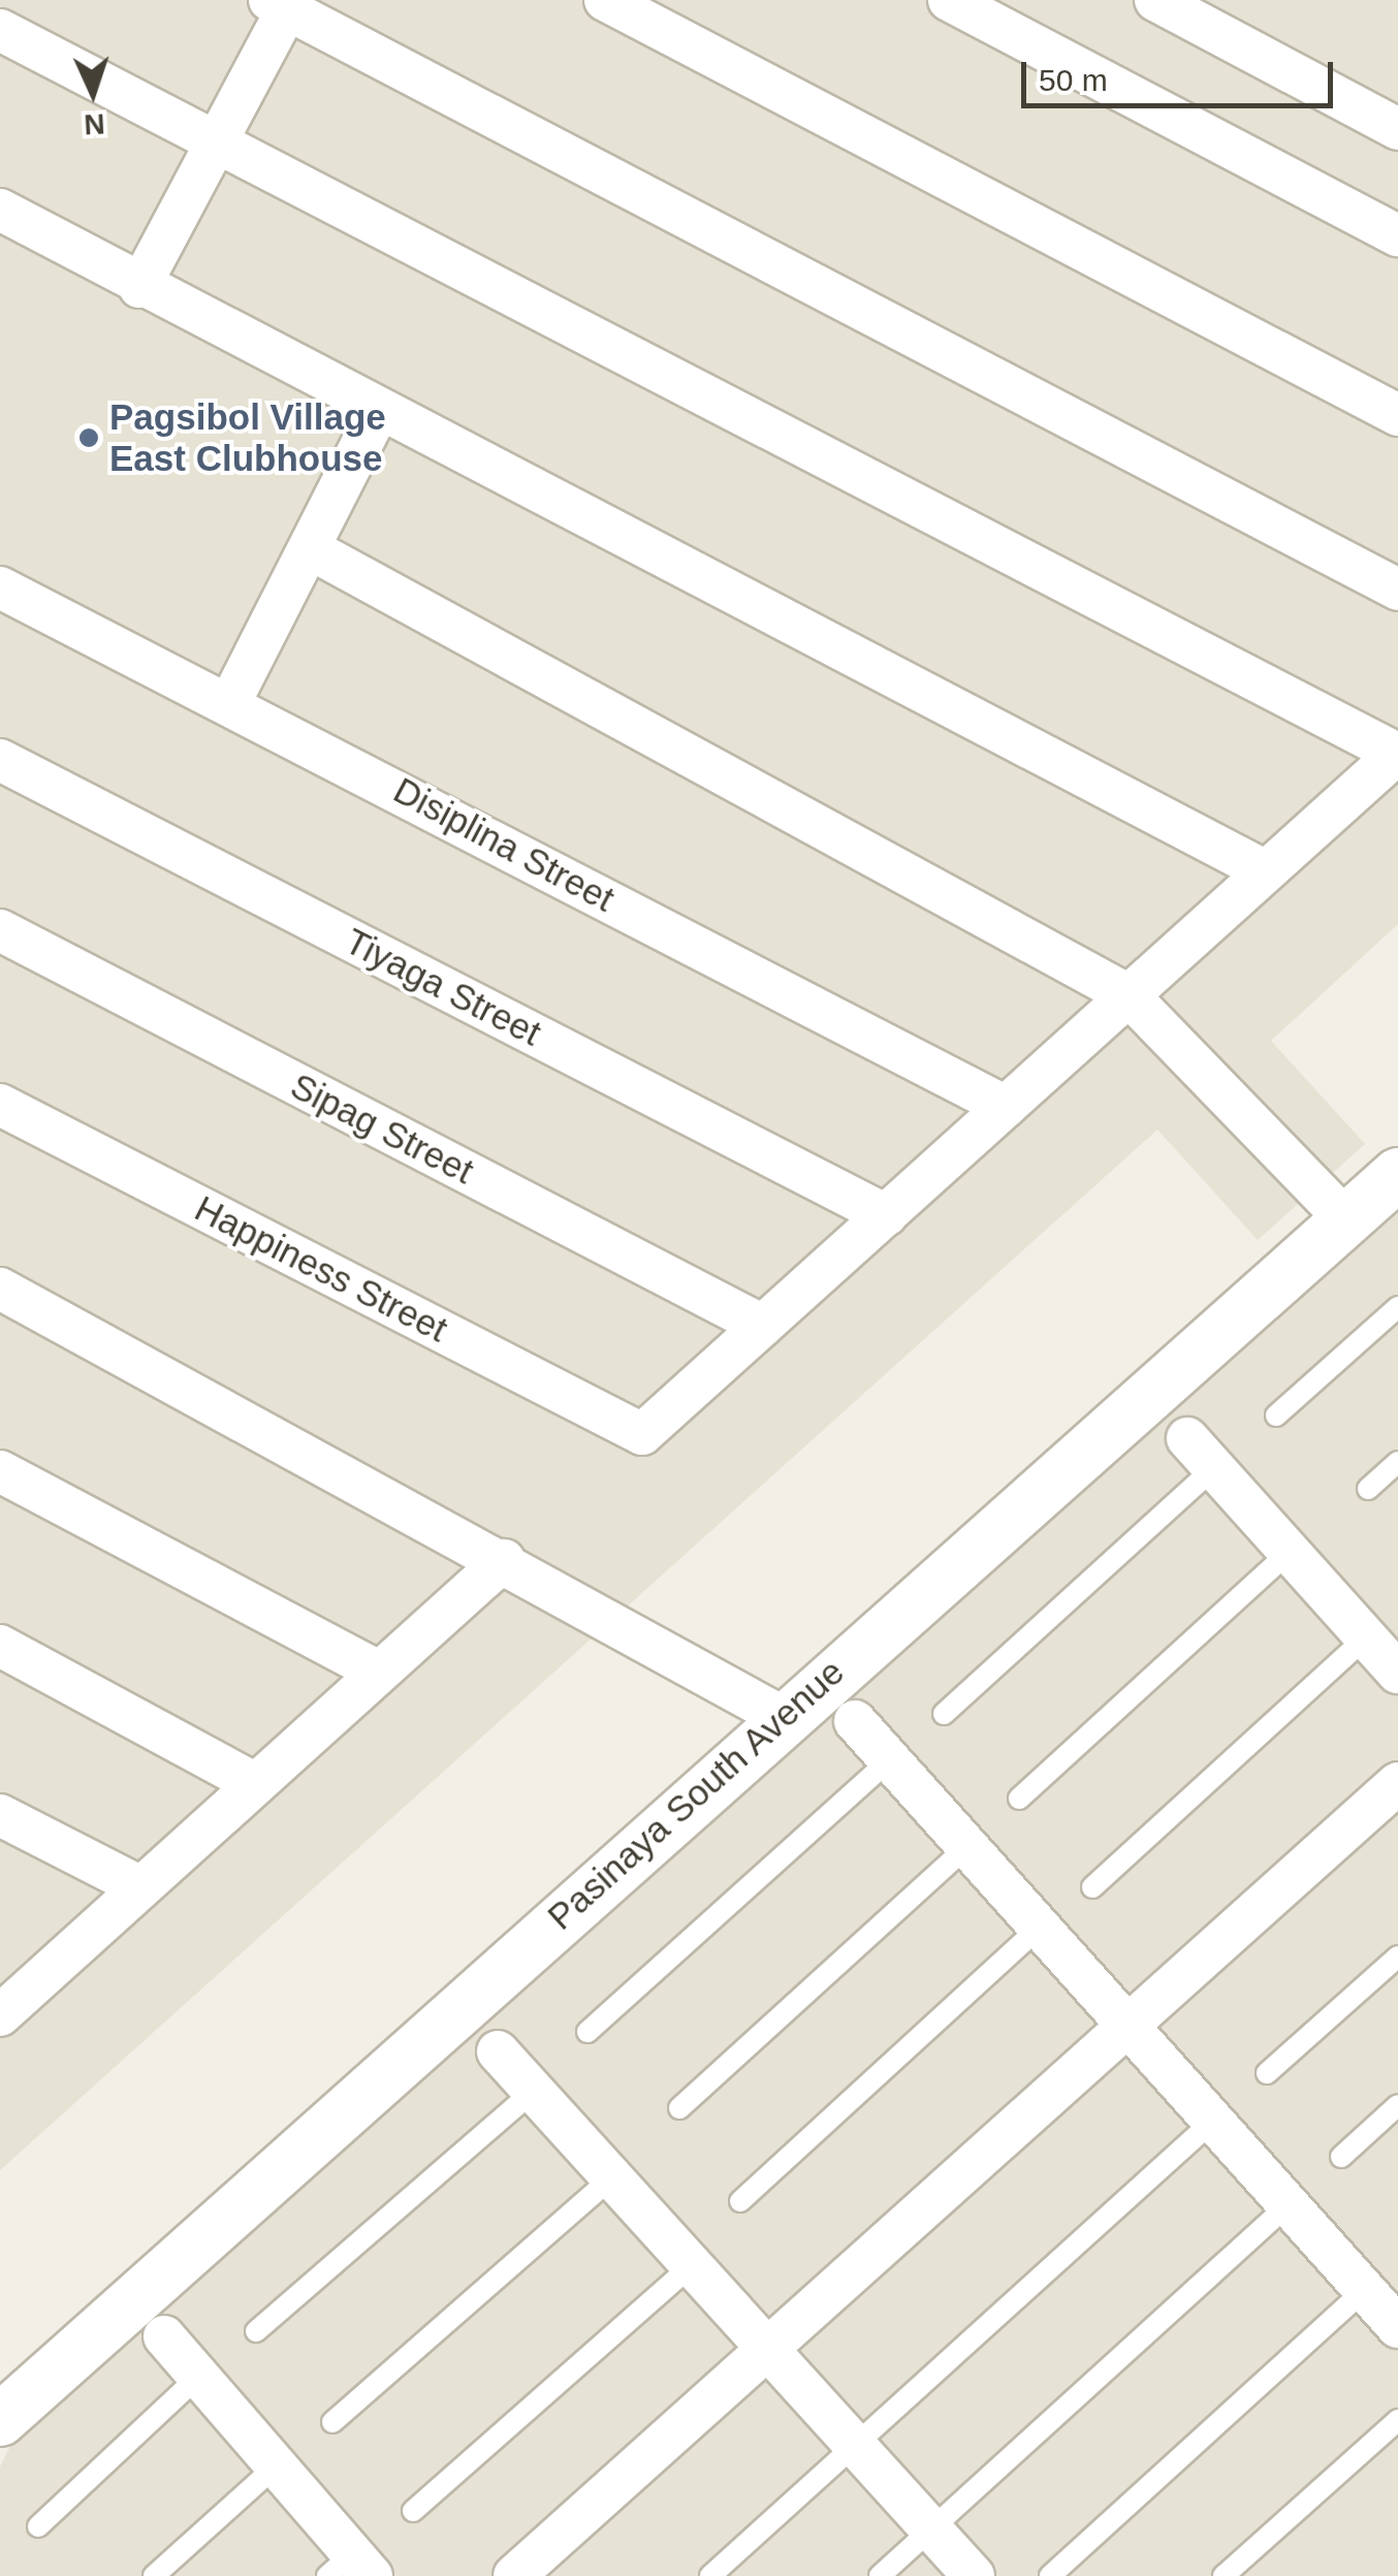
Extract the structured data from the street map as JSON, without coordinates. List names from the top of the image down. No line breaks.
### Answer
{"streets":{"street":["Disiplina Street","Tiyaga Street","Sipag Street","Happiness Street","Pasinaya South Avenue"]},"crossings":[["Sipag Street","Happiness Street"]],"places":["Pagsibol Village East Clubhouse"],"scale_bar":"50 m","north":"bottom"}
